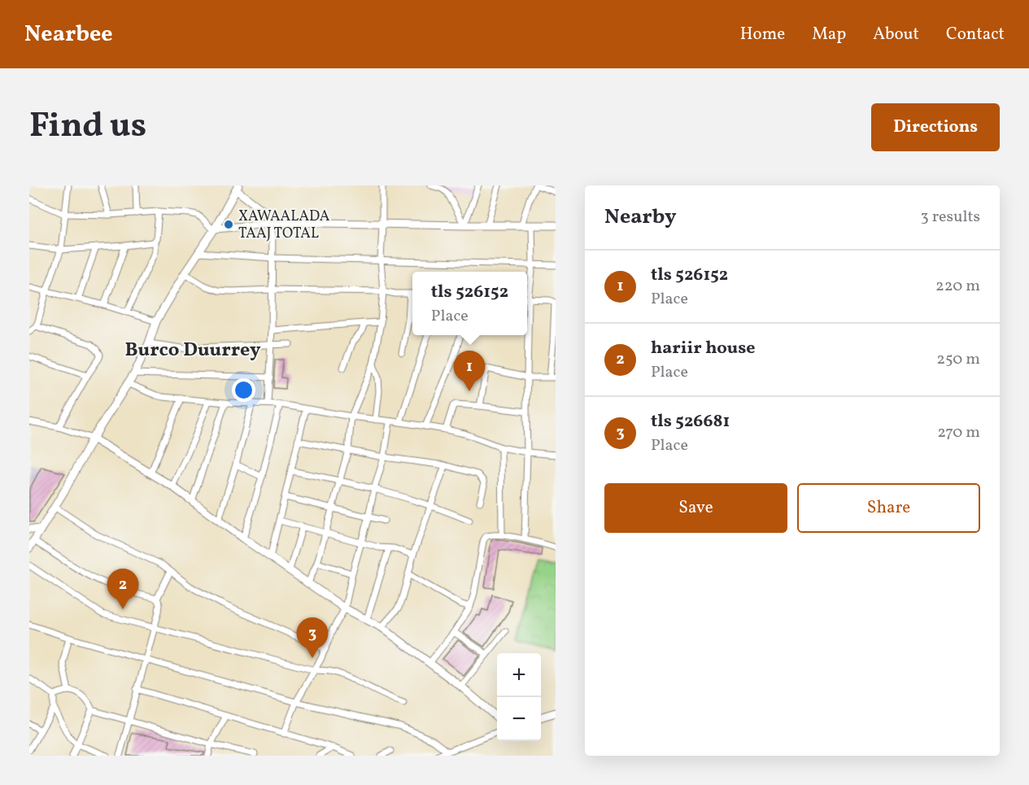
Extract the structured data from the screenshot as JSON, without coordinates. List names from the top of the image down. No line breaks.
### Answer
{"districts":["Burco Duurrey"],"places":["XAWAALADA TAAJ TOTAL"],"page":{"header":"Nearbee","nav":["Home","Map","About","Contact"],"title":"Find us","buttons":["Directions",["Save","Share"]],"heading":["Nearby","3 results"],"list":[{"mark":"1","name":"tls 526152","note":"Place","value":"220 m"},{"mark":"2","name":"hariir house","note":"Place","value":"250 m"},{"mark":"3","name":"tls 526681","note":"Place","value":"270 m"}],"popup":["tls 526152","Place"],"pins":["1","2","3"],"map_buttons":["+","−"]}}
